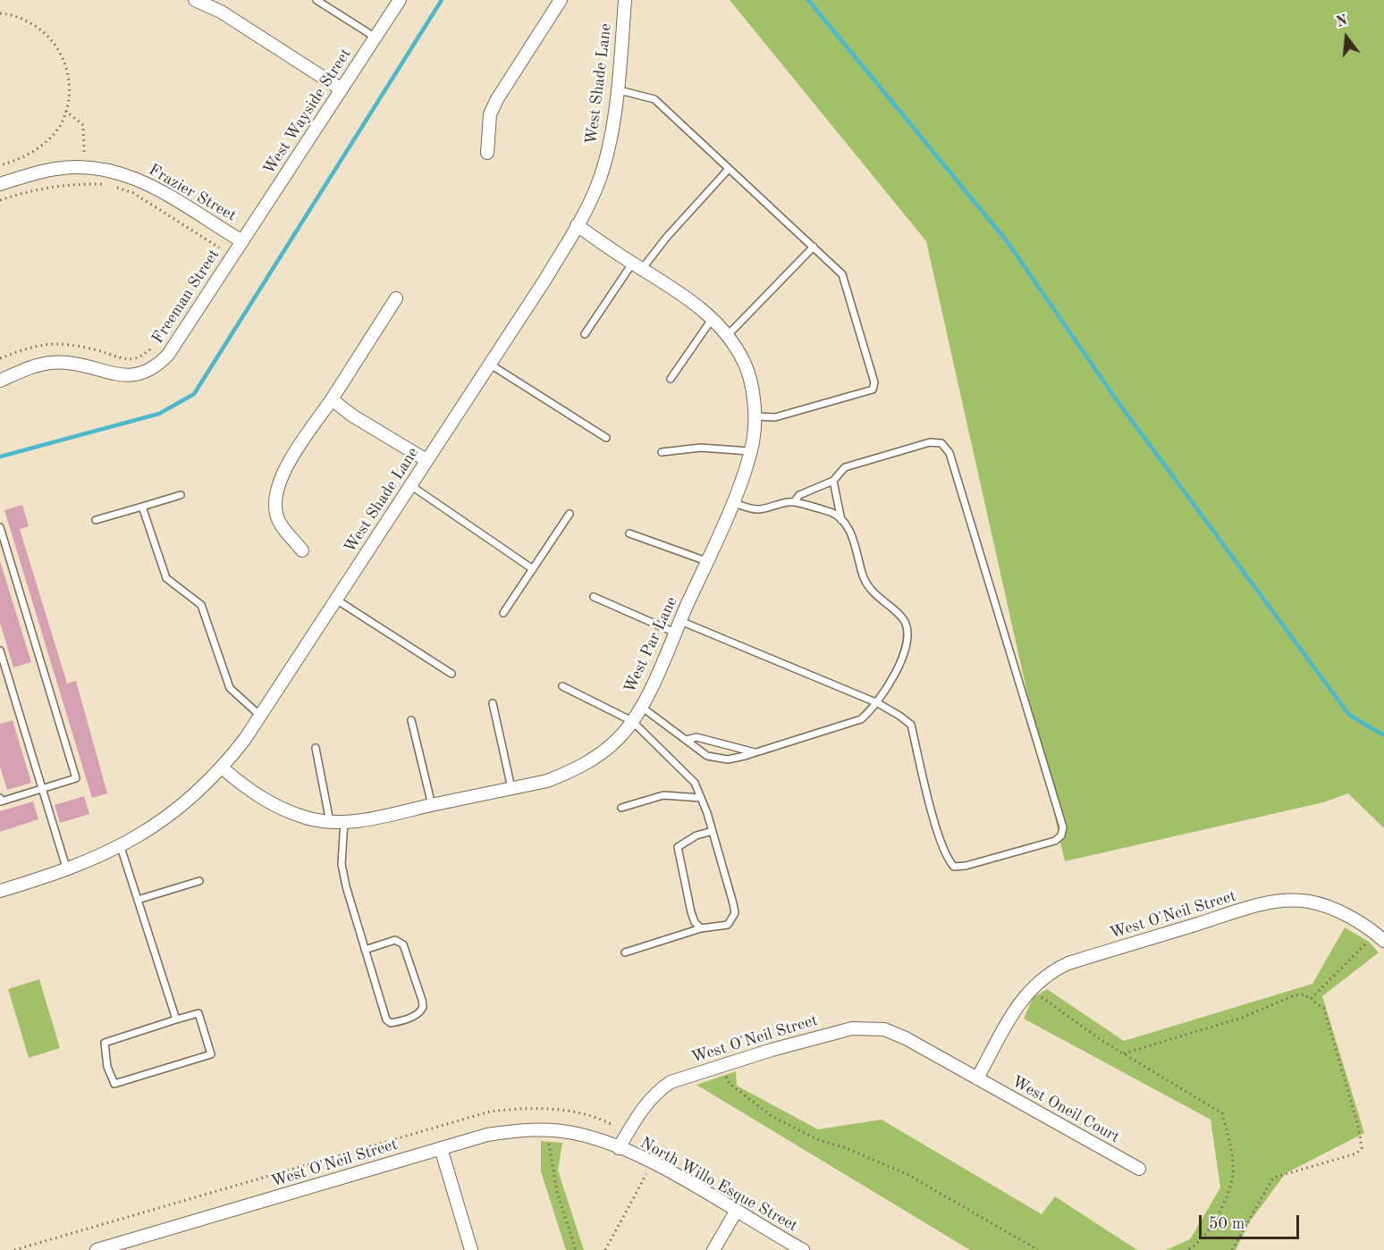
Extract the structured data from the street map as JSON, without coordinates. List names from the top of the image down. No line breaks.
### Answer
{"streets":{"street":["West Shade Lane","West Wayside Street","Frazier Street","Freeman Street","West Par Lane","West O'Neil Street","West Oneil Court","North Willo Esque Street"]},"crossings":[["West Shade Lane","West Par Lane"],["West Wayside Street","Frazier Street"],["West Wayside Street","Freeman Street"],["Frazier Street","Freeman Street"],["West O'Neil Street","West Oneil Court"],["West O'Neil Street","North Willo Esque Street"]],"scale_bar":"50 m","north":"top"}
